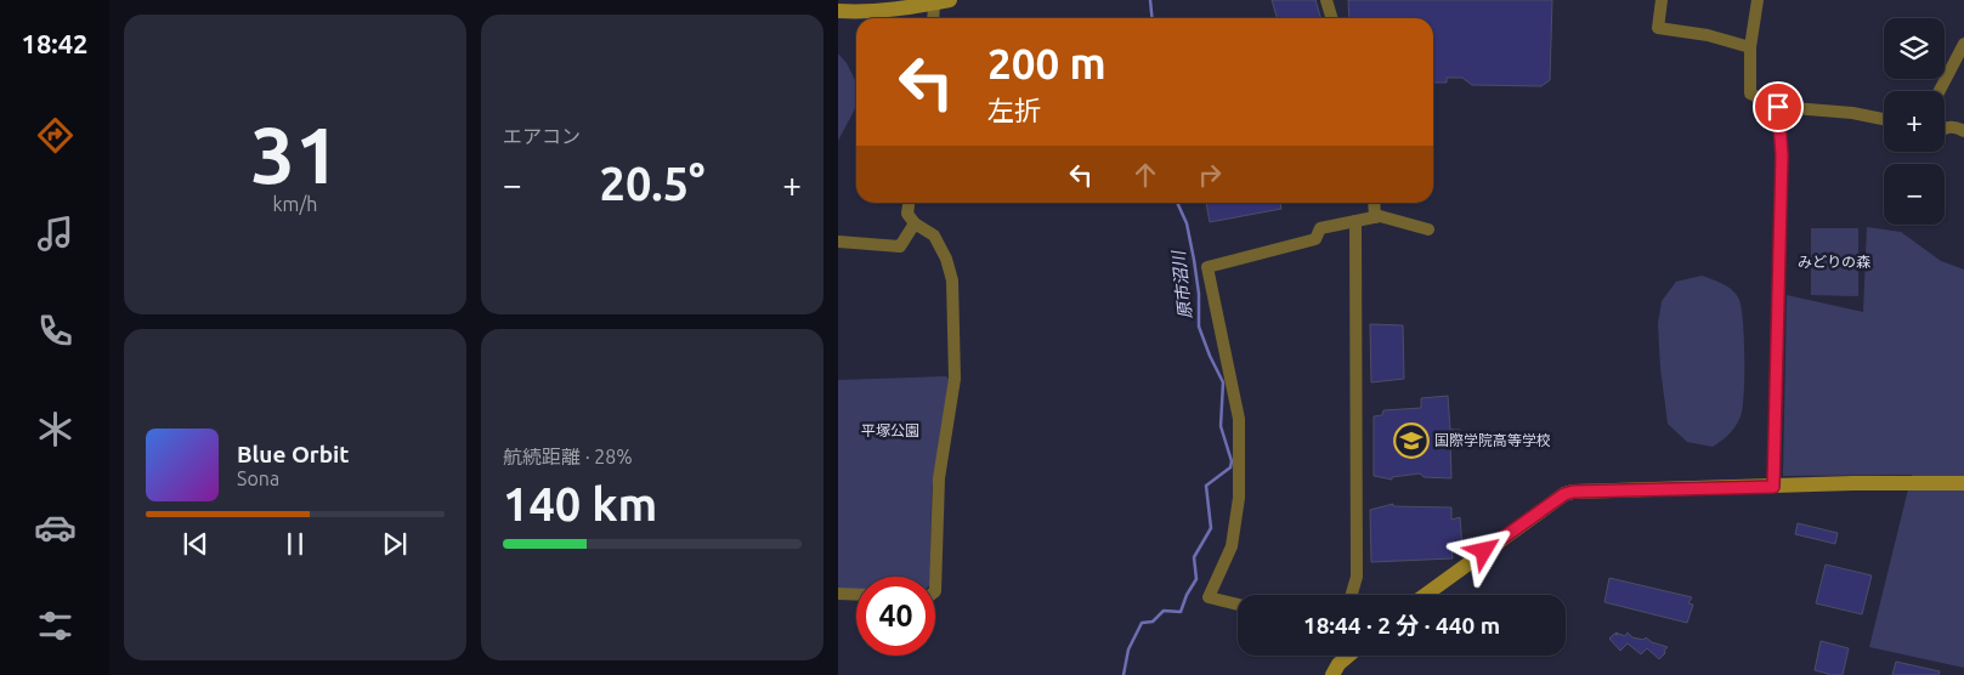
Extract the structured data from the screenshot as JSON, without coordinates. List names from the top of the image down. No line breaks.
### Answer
{"water":["原市沼川"],"parks":["みどりの森","平塚公園"],"places":{"school or university":["国際学院高等学校"]},"page":{"tabs":"18:42","tile":[["31","km/h"],"エアコン",["航続距離 · 28%","140 km"]],"map_buttons":["+","−"],"turn":["200 m","左折"],"heat":["−","20.5°","+"],"song":["Blue Orbit","Sona"],"limit":"40","trip":"18:44 · 2 分 · 440 m"}}
